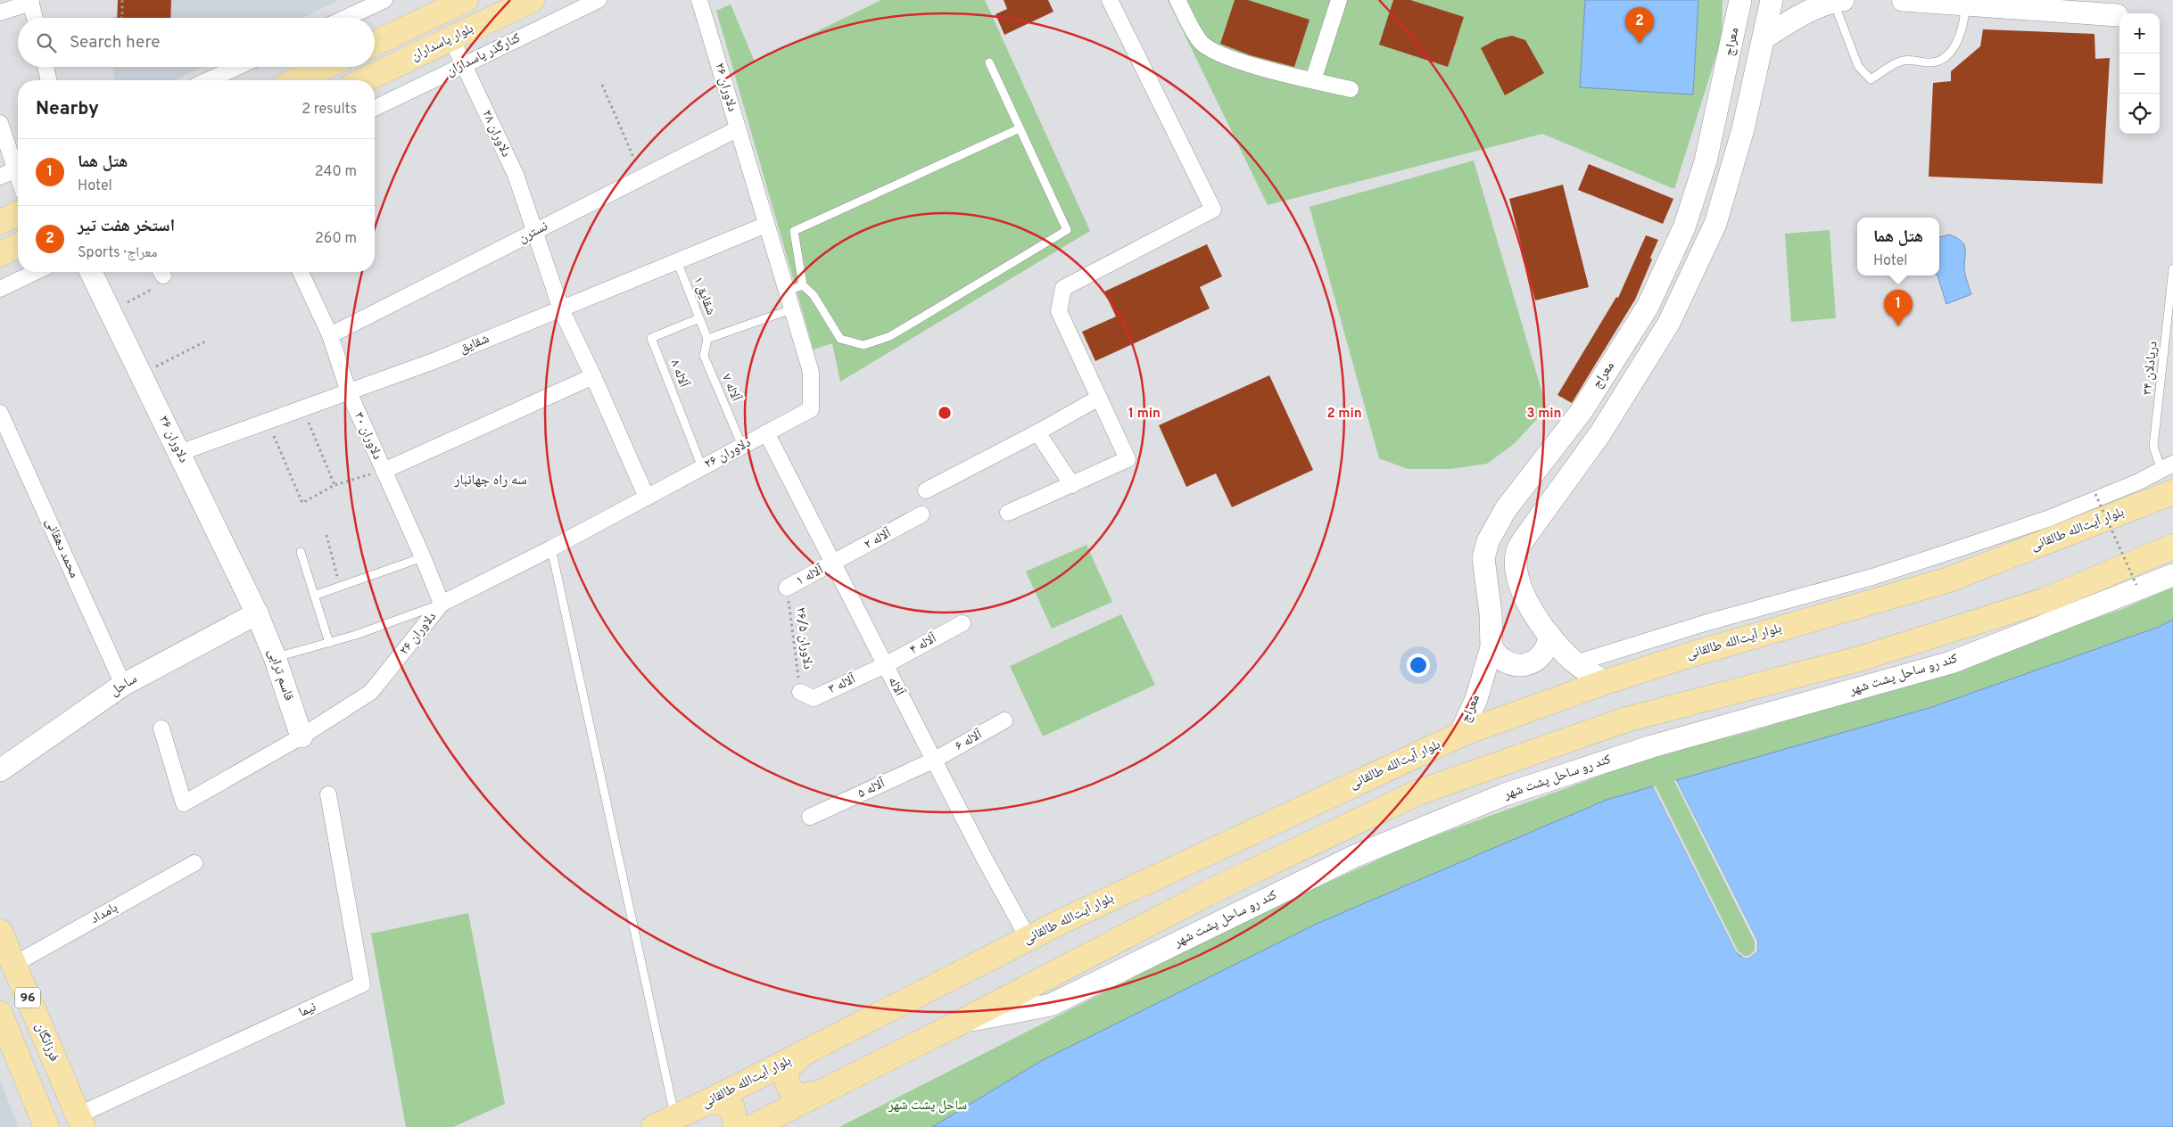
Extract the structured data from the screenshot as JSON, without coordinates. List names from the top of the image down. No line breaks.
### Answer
{"streets":{"main road":["بلوار پاسداران","بلوار آیت‌الله طالقانی","96","فرزانگان"],"street":["معراج","کنارگذر پاسداران","دلاوران ۲۶","دلاوران ۲۸","نسترن","شقایق","دلاوران ۳۰","دلاوران ۳۶","آلاله ۲","محمد دهقانی","آلاله ۱","آلاله ۴","قاسم ترابی","کند رو ساحل پشت شهر","آلاله ۳","ساحل","آلاله","آلاله ۶","آلاله ۵","بامداد","نیما"],"lane":["شقایق ۱","دریادلان ۳۴","آلاله ۸","آلاله ۷"],"path":["دلاوران ۲۶/۵"]},"crossings":[["معراج","بلوار آیت‌الله طالقانی"],["بلوار پاسداران","دلاوران ۲۸"],["کنارگذر پاسداران","دلاوران ۲۸"],["دلاوران ۲۶","دلاوران ۲۸"],["دلاوران ۲۶","نسترن"],["دلاوران ۲۶","شقایق"],["دلاوران ۲۶","آلاله ۸"],["دلاوران ۲۶","آلاله ۷"],["دلاوران ۲۶","دلاوران ۳۰"],["دلاوران ۲۶","قاسم ترابی"],["دلاوران ۲۶","آلاله"],["دلاوران ۲۸","نسترن"],["دلاوران ۲۸","شقایق"],["نسترن","دلاوران ۳۰"],["شقایق ۱","شقایق"],["شقایق ۱","آلاله ۸"],["شقایق ۱","آلاله ۷"],["شقایق","دلاوران ۳۰"],["شقایق","دلاوران ۳۶"],["دلاوران ۳۶","قاسم ترابی"],["دلاوران ۳۶","ساحل"],["بلوار آیت‌الله طالقانی","آلاله"],["آلاله ۲","آلاله ۱"],["آلاله ۲","آلاله"],["محمد دهقانی","ساحل"],["آلاله ۱","دلاوران ۲۶/۵"],["آلاله ۱","آلاله"],["دلاوران ۲۶/۵","آلاله ۳"],["آلاله ۴","آلاله ۳"],["آلاله ۴","آلاله"],["قاسم ترابی","ساحل"],["آلاله ۳","آلاله"],["آلاله","آلاله ۶"],["آلاله","آلاله ۵"],["آلاله ۶","آلاله ۵"],["بامداد","فرزانگان"],["نیما","فرزانگان"]],"districts":["سه راه جهانبار"],"parks":["ساحل پشت شهر"],"page":{"pins":["2","1"],"map_buttons":["+","−"],"search":"Search here","heading":["Nearby","2 results"],"list":[{"mark":"1","name":"هتل هما","note":"Hotel","value":"240 m"},{"mark":"2","name":"استخر هفت تیر","note":"Sports · معراج","value":"260 m"}],"popup":["هتل هما","Hotel"]},"rings":["1 min","2 min","3 min"]}
